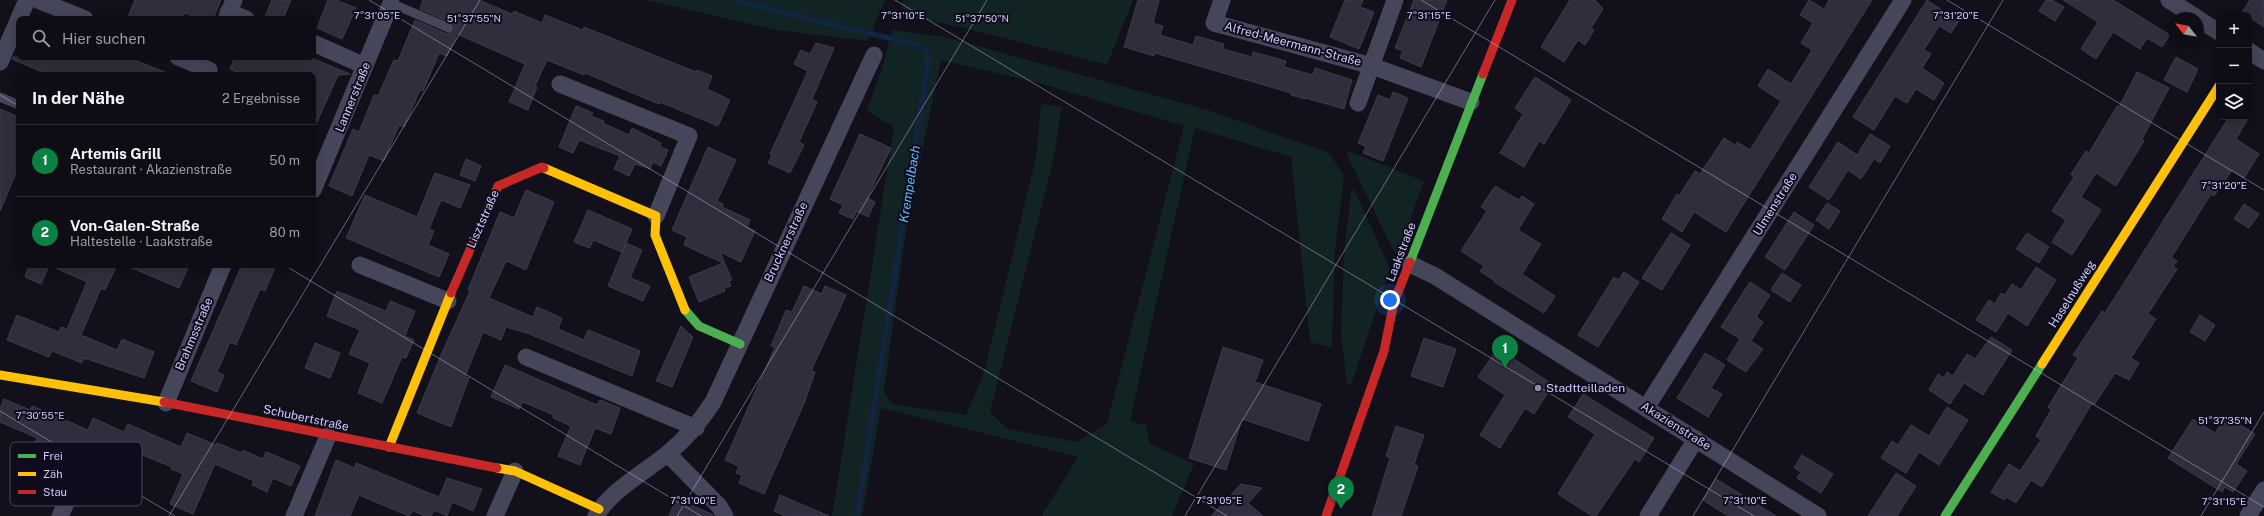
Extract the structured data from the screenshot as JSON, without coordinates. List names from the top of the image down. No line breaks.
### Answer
{"streets":{"street":["Alfred-Meermann-Straße","Lannerstraße","Ulmenstraße","Lisztstraße","Brucknerstraße","Laakstraße","Haselnußweg","Brahmsstraße","Schubertstraße","Akazienstraße"]},"crossings":[["Alfred-Meermann-Straße","Laakstraße"],["Ulmenstraße","Akazienstraße"],["Lisztstraße","Schubertstraße"],["Brucknerstraße","Schubertstraße"],["Laakstraße","Akazienstraße"],["Brahmsstraße","Schubertstraße"]],"water":["Krempelbach"],"places":["Stadtteilladen"],"legend":["Frei","Zäh","Stau"],"north":"top left","page":{"map_buttons":["+","−"],"search":"Hier suchen","heading":["In der Nähe","2 Ergebnisse"],"list":[{"mark":"1","name":"Artemis Grill","note":"Restaurant · Akazienstraße","value":"50 m"},{"mark":"2","name":"Von-Galen-Straße","note":"Haltestelle · Laakstraße","value":"80 m"}],"pins":["1","2"]},"coordinates":["7°31'05\"E","7°31'10\"E","7°31'15\"E","7°31'20\"E","51°37'55\"N","51°37'50\"N","7°30'55\"E","51°37'35\"N","7°31'00\"E"]}
